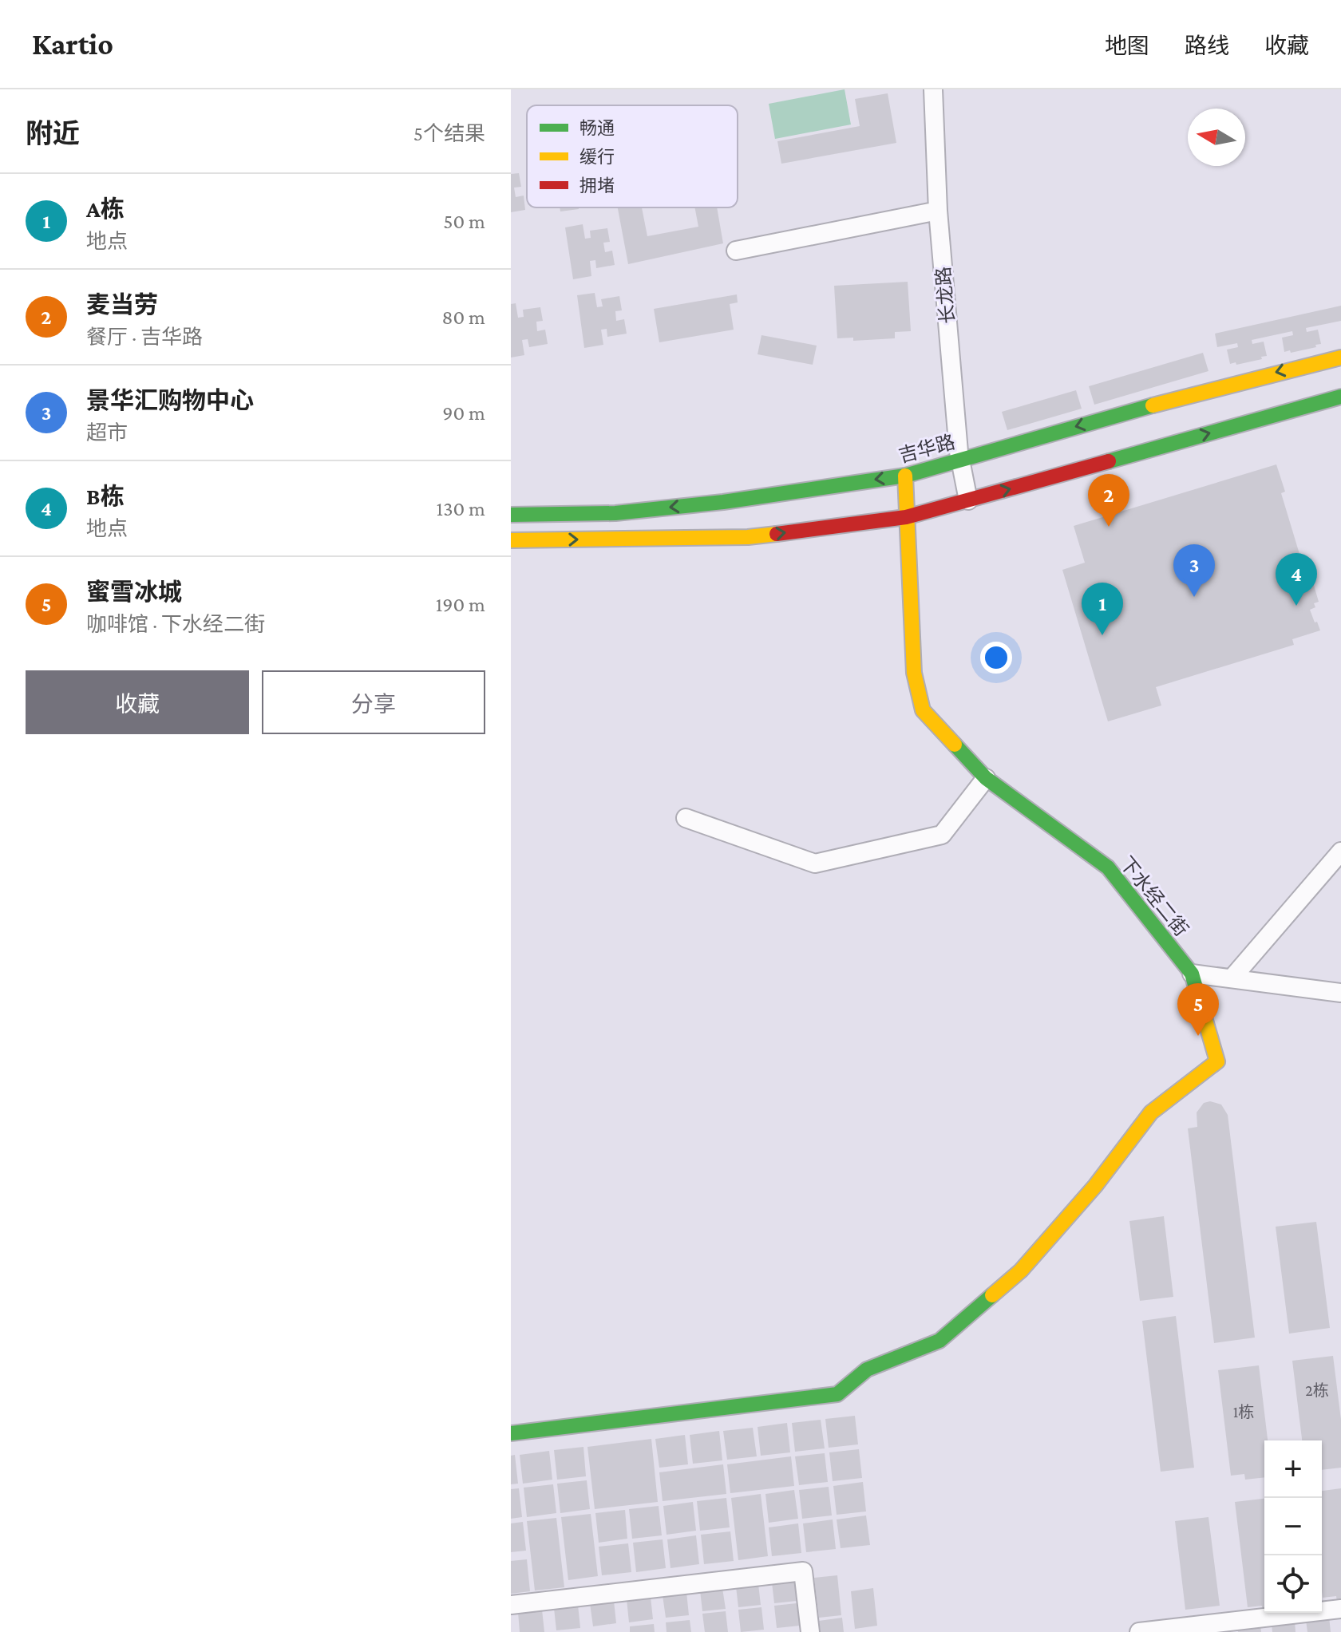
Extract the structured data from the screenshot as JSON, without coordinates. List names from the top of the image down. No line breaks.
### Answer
{"streets":{"main road":["吉华路","下水经二街"],"street":["长龙路"]},"crossings":[["长龙路","吉华路"]],"house_numbers":["2栋","1栋"],"legend":["畅通","缓行","拥堵"],"north":"left","page":{"header":"Kartio","nav":["地图","路线","收藏"],"heading":["附近","5个结果"],"list":[{"mark":"1","name":"A栋","note":"地点","value":"50 m"},{"mark":"2","name":"麦当劳","note":"餐厅 · 吉华路","value":"80 m"},{"mark":"3","name":"景华汇购物中心","note":"超市","value":"90 m"},{"mark":"4","name":"B栋","note":"地点","value":"130 m"},{"mark":"5","name":"蜜雪冰城","note":"咖啡馆 · 下水经二街","value":"190 m"}],"pins":["2","3","4","1","5"],"buttons":["收藏","分享"],"map_buttons":["+","−"]}}
